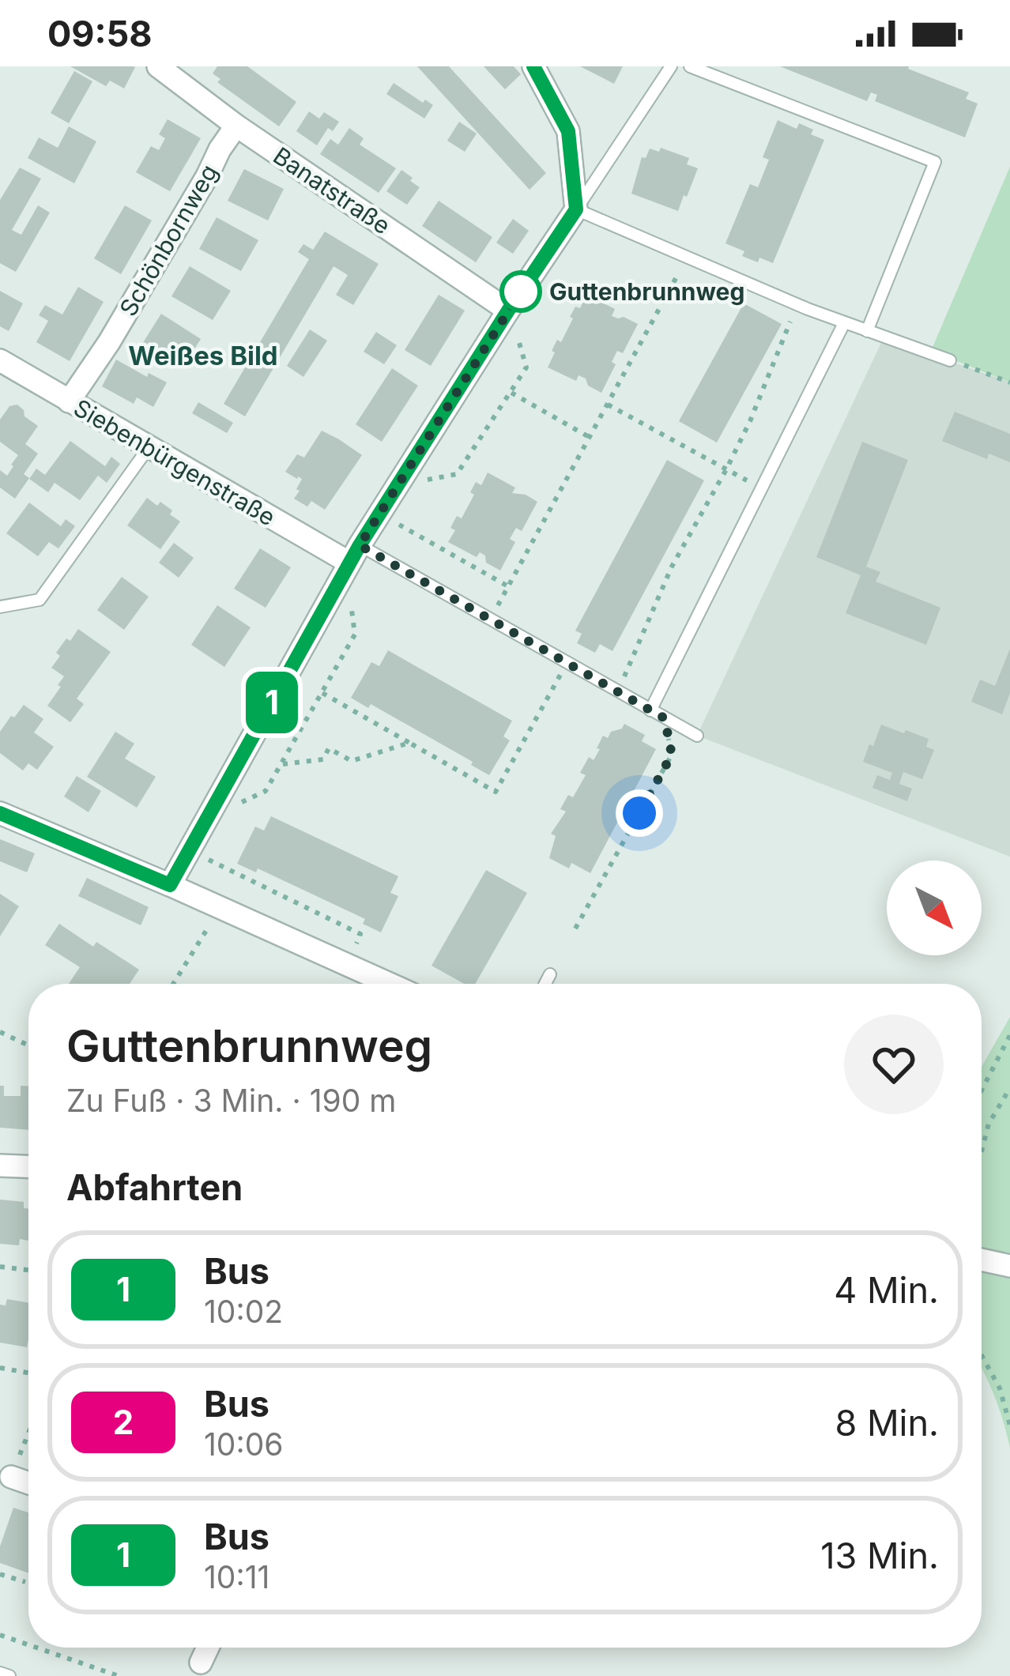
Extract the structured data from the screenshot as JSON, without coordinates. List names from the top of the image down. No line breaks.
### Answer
{"streets":{"street":["Banatstraße","Schönbornweg","Siebenbürgenstraße"]},"crossings":[["Banatstraße","Schönbornweg"],["Schönbornweg","Siebenbürgenstraße"]],"districts":["Weißes Bild"],"places":["Guttenbrunnweg"],"lines":["bus line 1"],"north":"bottom right","page":{"status":"09:58","on_map":"1","heading":[["Guttenbrunnweg","Zu Fuß · 3 Min. · 190 m"],"Abfahrten"],"list":[{"mark":"1","name":"Bus","note":"10:02","value":"4 Min."},{"mark":"2","name":"Bus","note":"10:06","value":"8 Min."},{"mark":"1","name":"Bus","note":"10:11","value":"13 Min."}]}}
